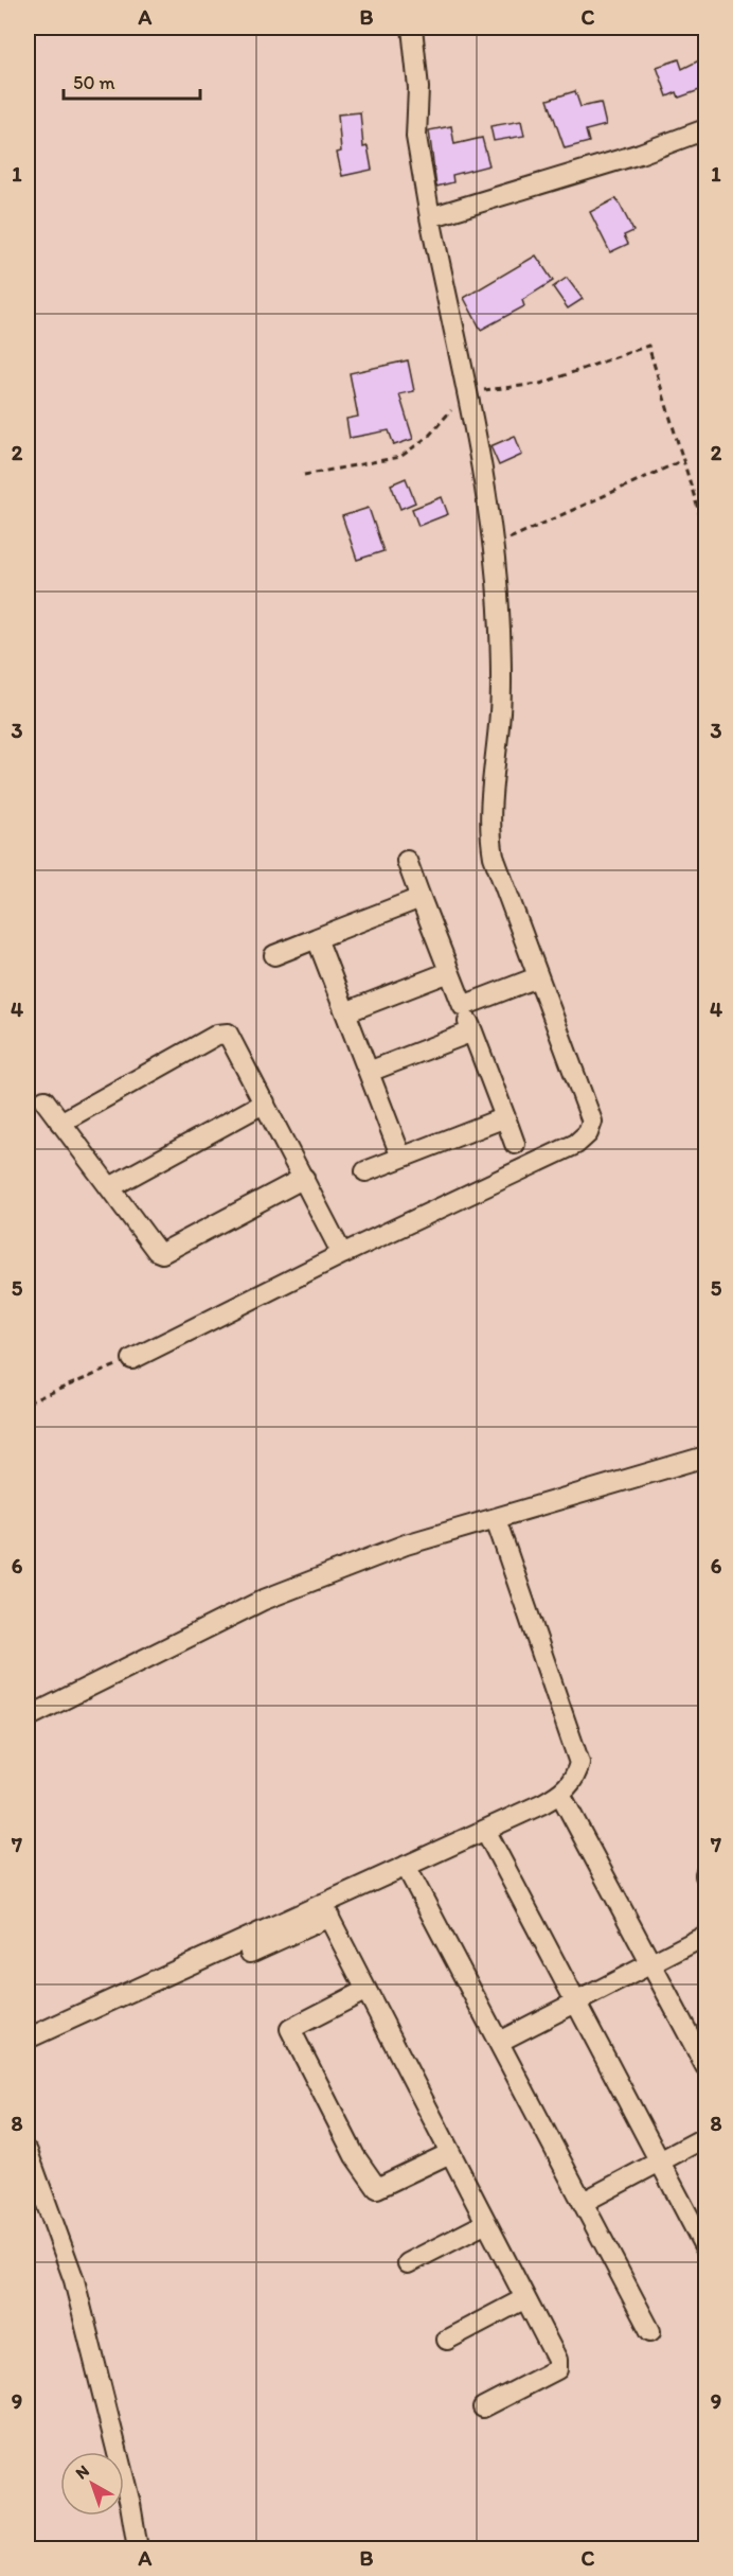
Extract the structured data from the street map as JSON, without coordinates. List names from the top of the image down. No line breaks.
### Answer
{"scale_bar":"50 m","north":"top left","grid":{"columns":["A","B","C"],"rows":["1","2","3","4","5","6","7","8","9"]}}
